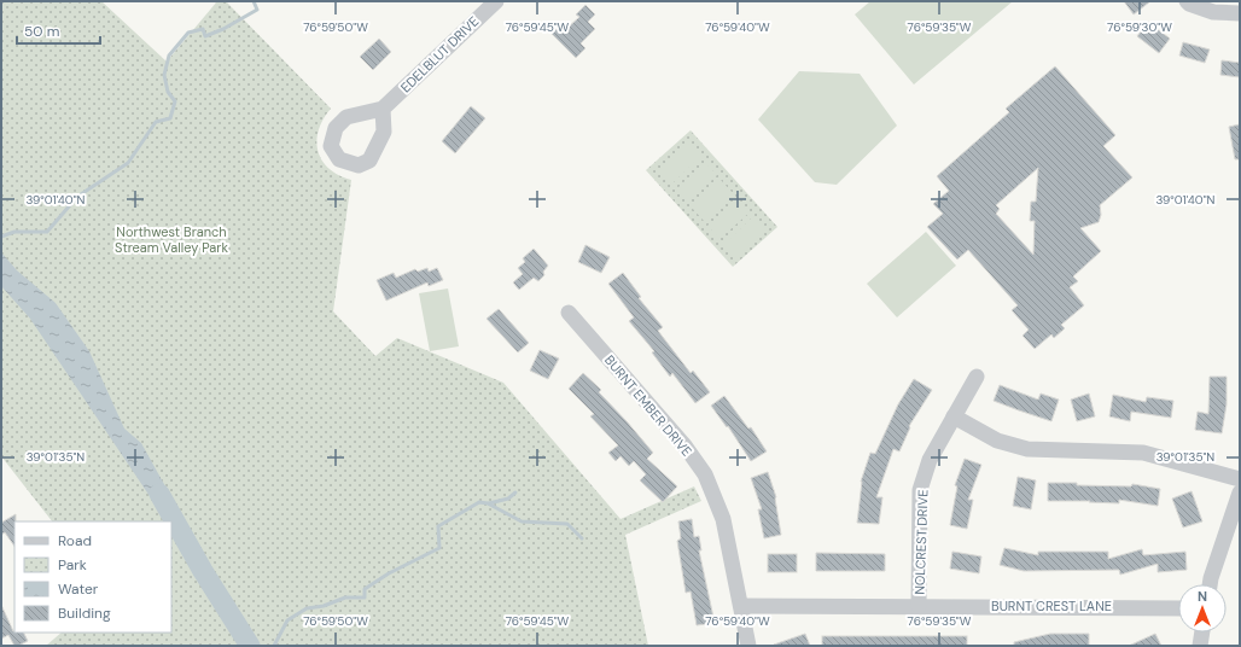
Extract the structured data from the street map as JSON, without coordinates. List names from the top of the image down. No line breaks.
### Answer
{"streets":{"street":["EDELBLUT DRIVE","BURNT EMBER DRIVE","NOLCREST DRIVE","BURNT CREST LANE"]},"crossings":[["BURNT EMBER DRIVE","BURNT CREST LANE"],["NOLCREST DRIVE","BURNT CREST LANE"]],"parks":["Northwest Branch Stream Valley Park"],"legend":["Road","Park","Water","Building"],"scale_bar":"50 m","north":"top","coordinates":["76°59'50\"W","76°59'45\"W","76°59'40\"W","76°59'35\"W","76°59'30\"W","39°01'40\"N","39°01'35\"N"]}
